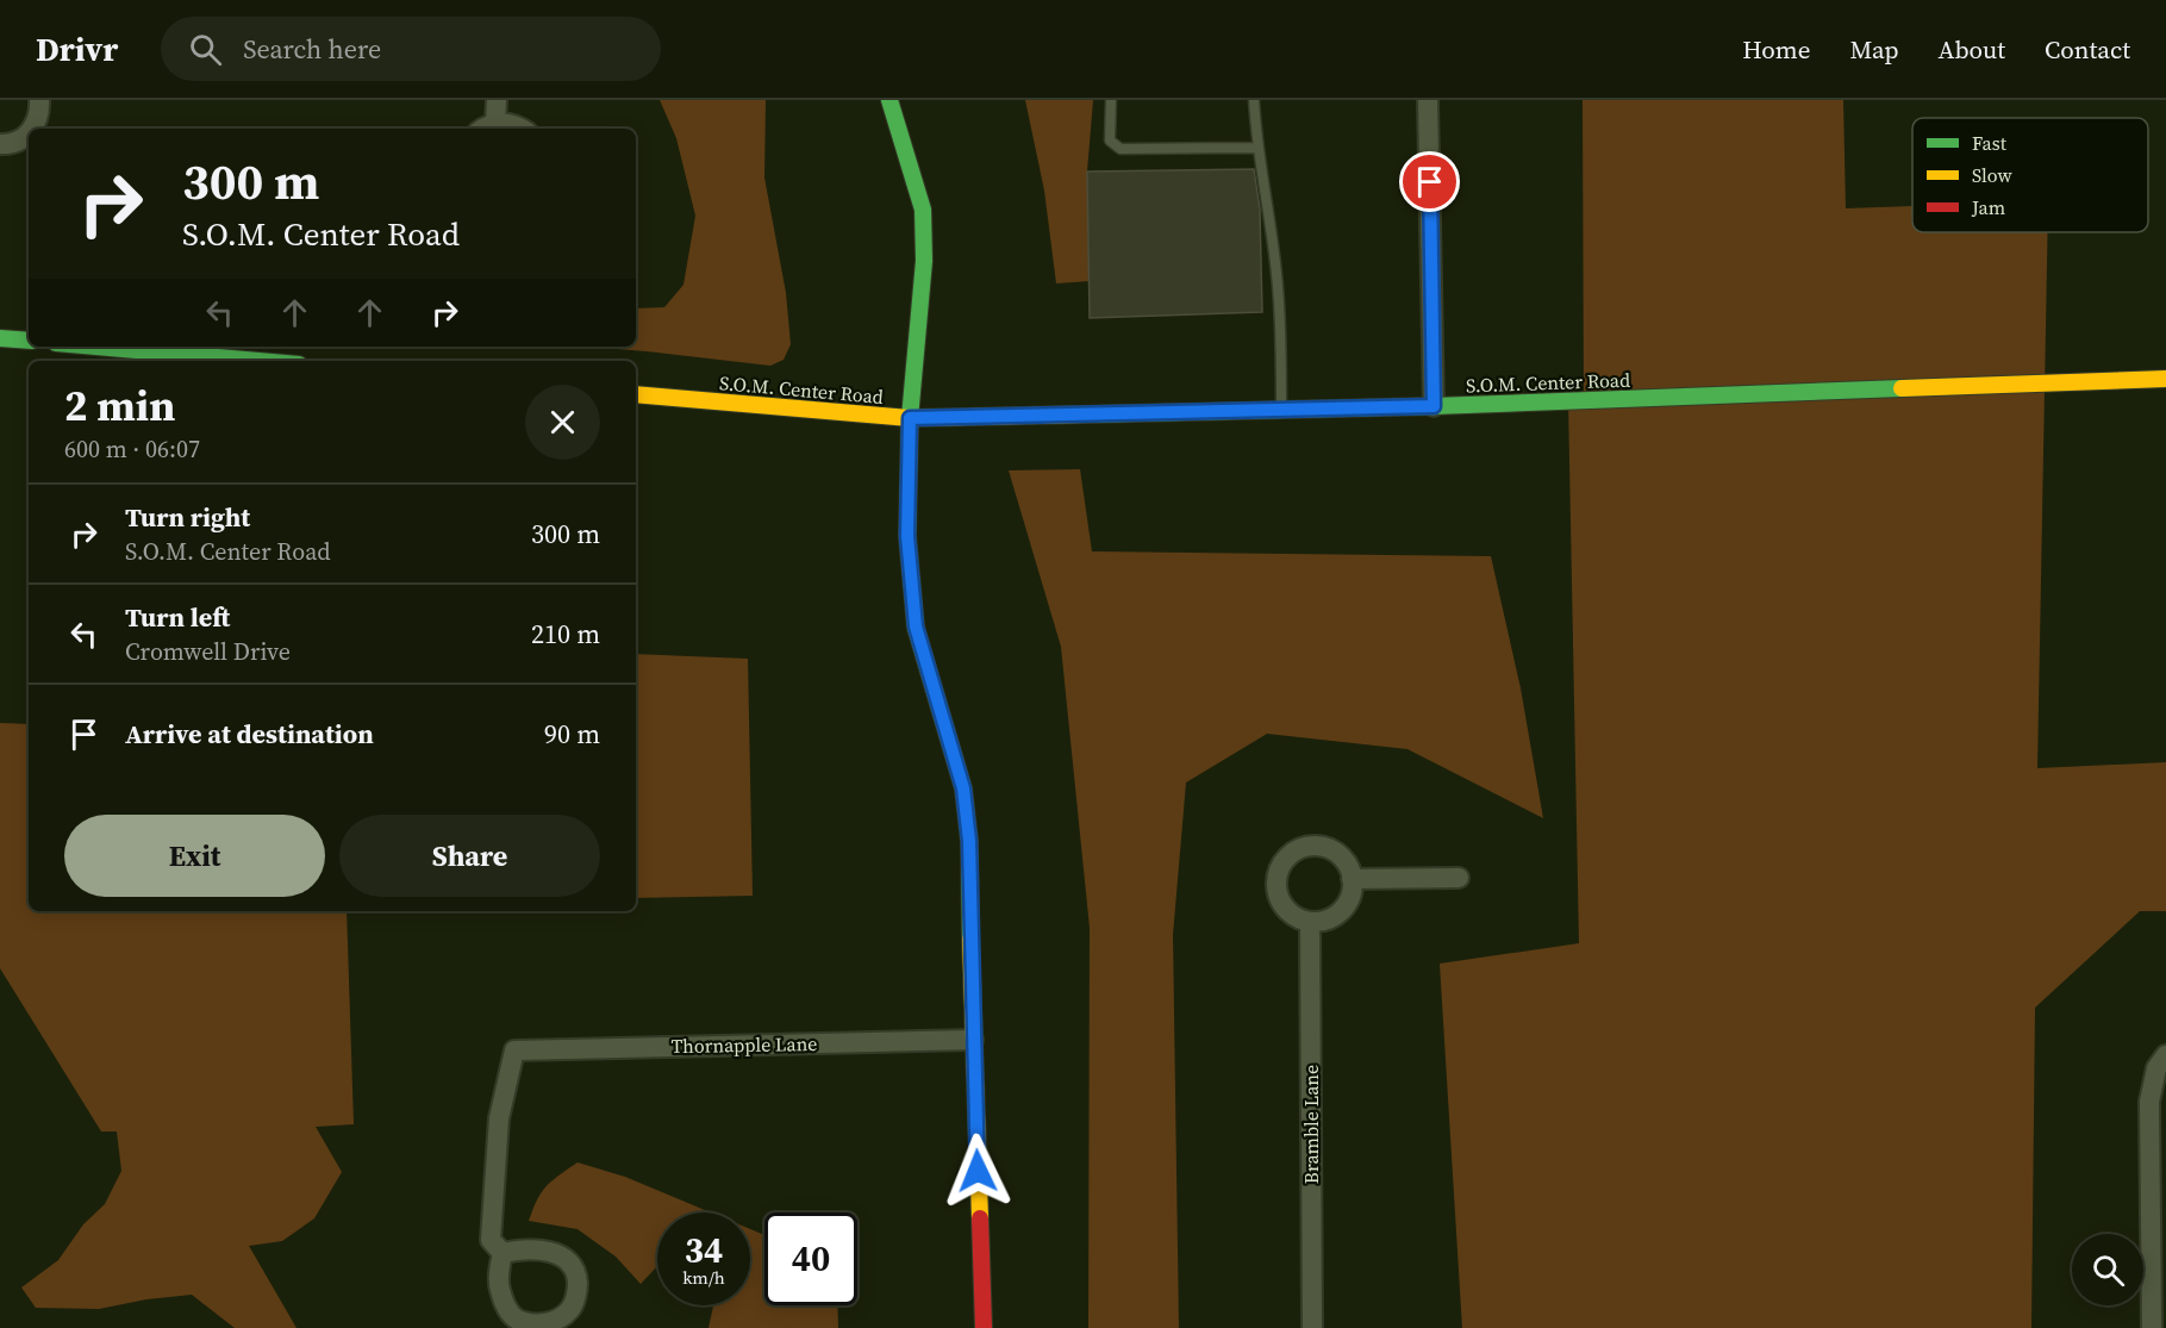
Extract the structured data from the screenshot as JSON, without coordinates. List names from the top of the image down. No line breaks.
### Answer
{"streets":{"main road":["S.O.M. Center Road"],"street":["Thornapple Lane","Bramble Lane"]},"legend":["Fast","Slow","Jam"],"page":{"header":"Drivr","search":"Search here","nav":["Home","Map","About","Contact"],"turn":["300 m","S.O.M. Center Road"],"heading":["2 min","600 m · 06:07"],"list":[{"name":"Turn right","note":"S.O.M. Center Road","value":"300 m"},{"name":"Turn left","note":"Cromwell Drive","value":"210 m"},{"name":"Arrive at destination","value":"90 m"}],"buttons":["Exit","Share"],"speed":"34 km/h","limit":"40"}}
